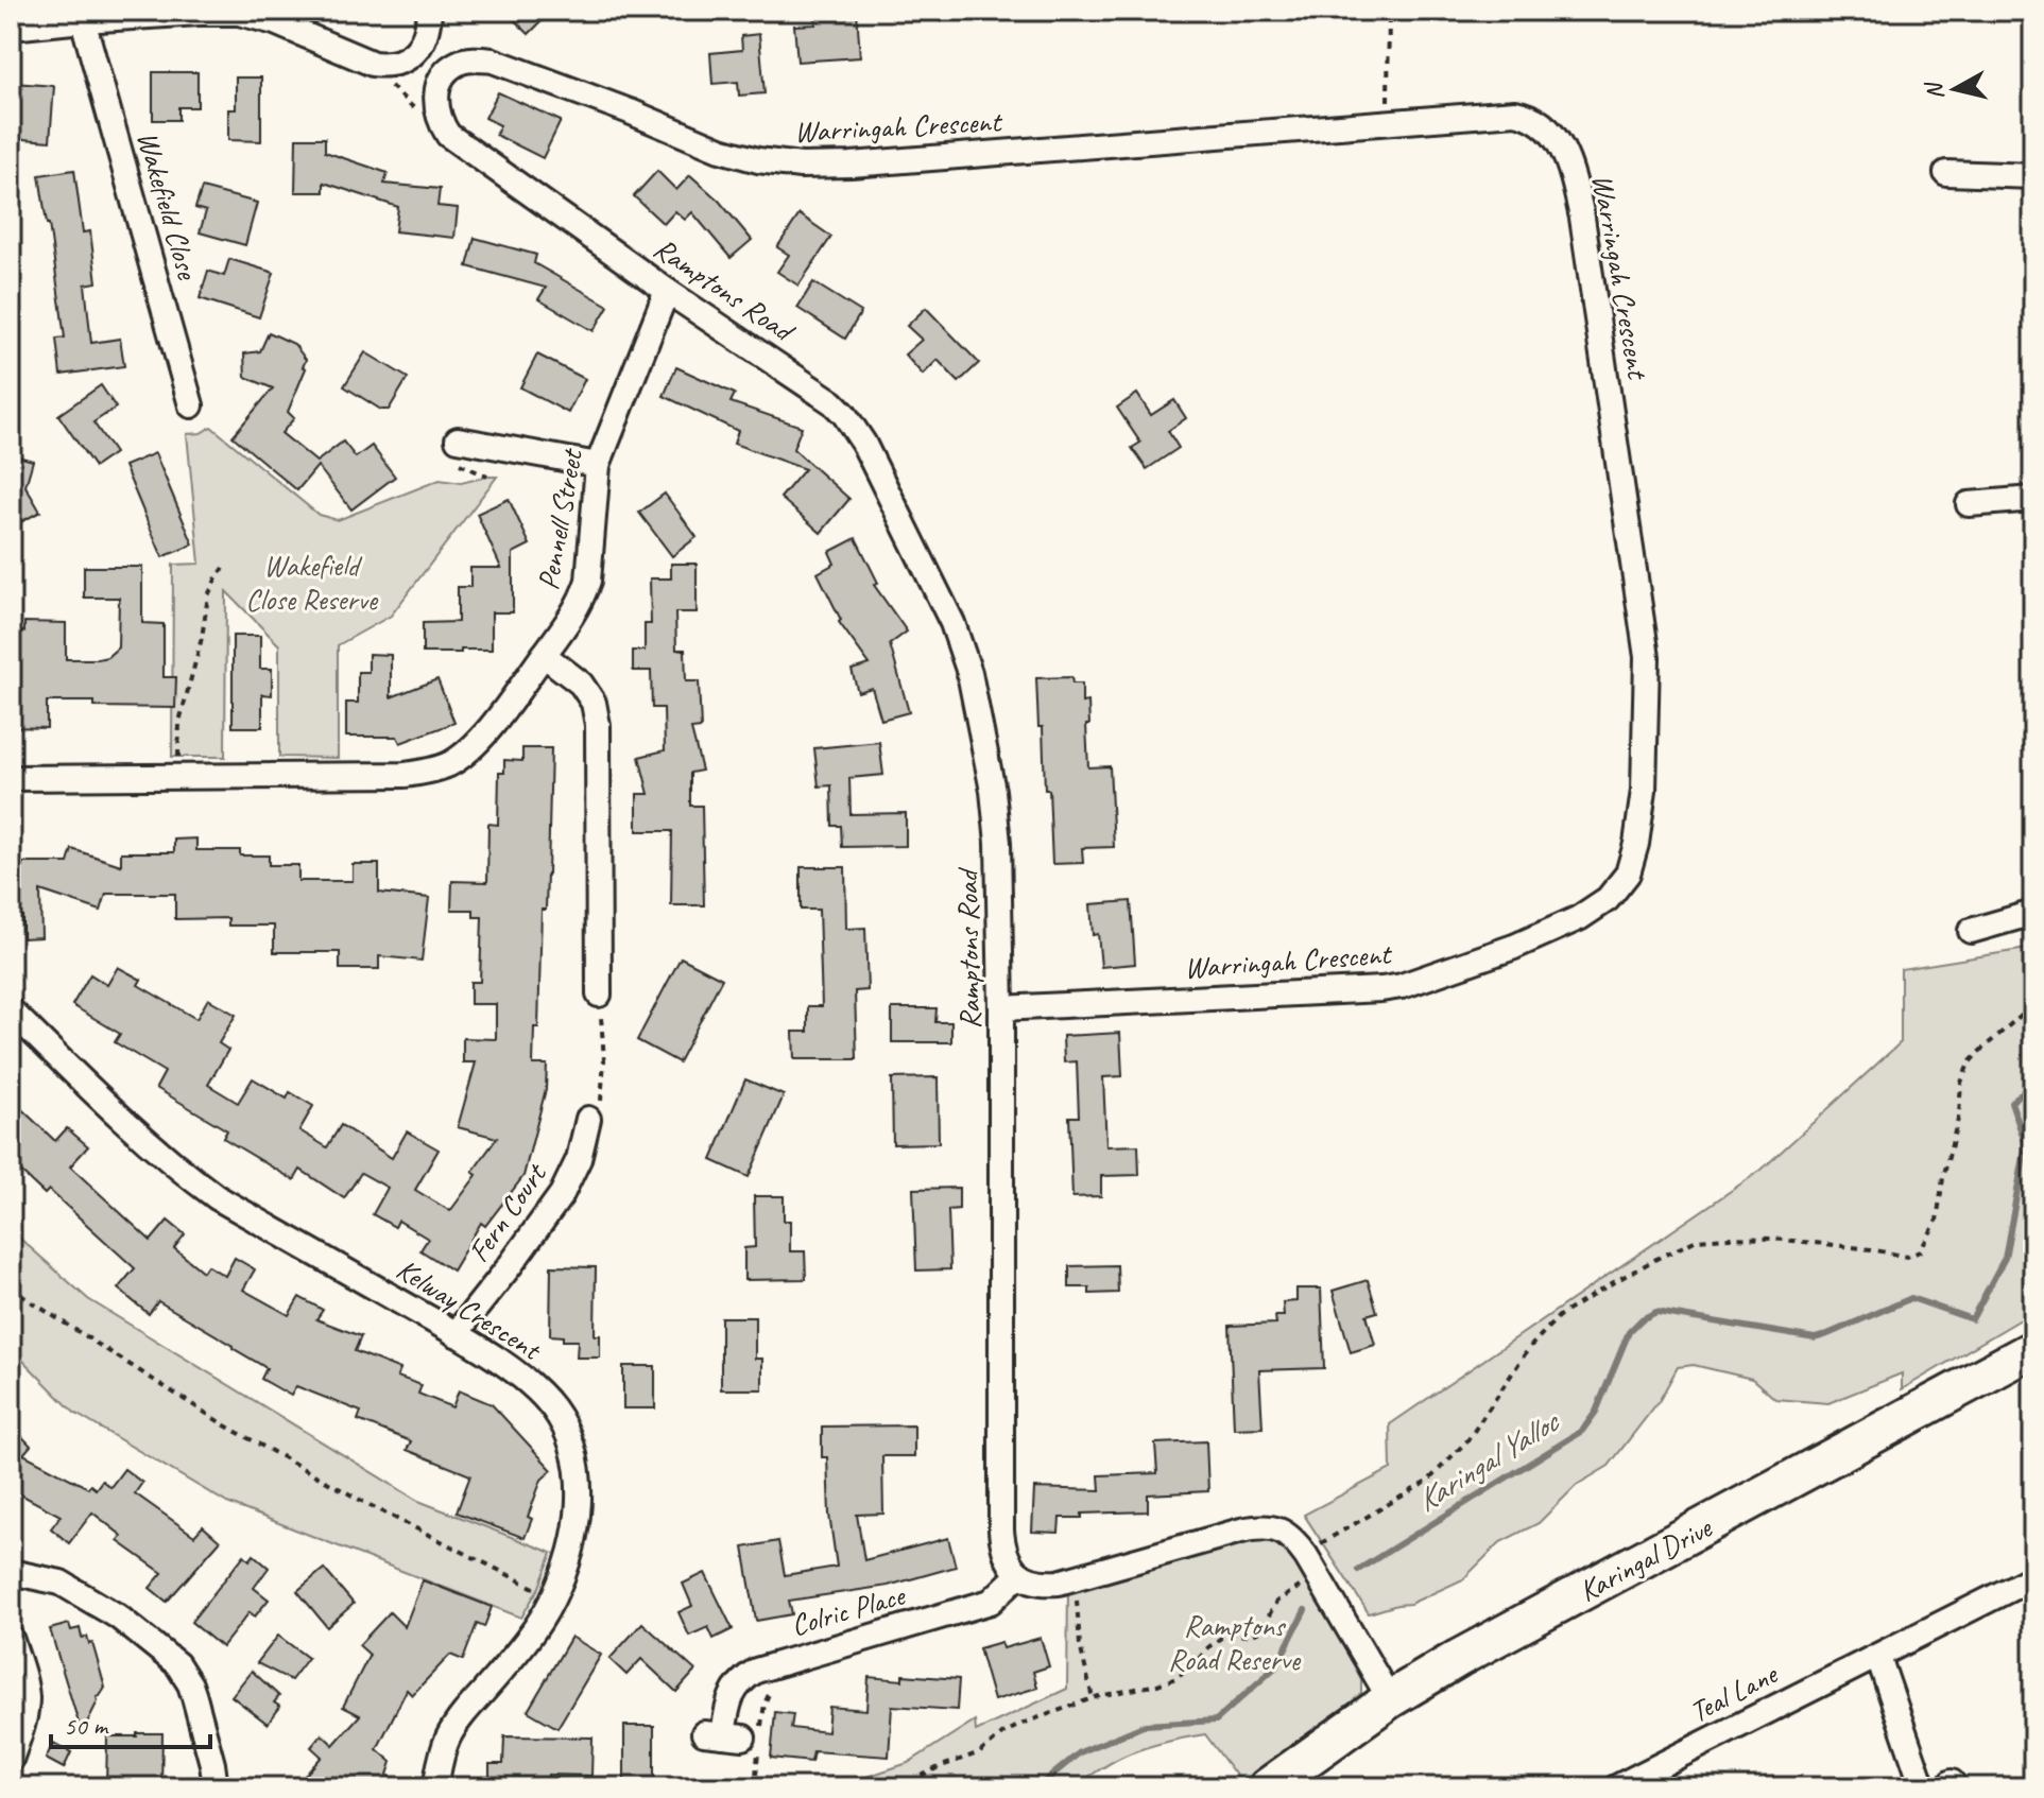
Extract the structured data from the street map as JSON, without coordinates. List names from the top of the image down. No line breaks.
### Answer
{"streets":{"main road":["Karingal Drive"],"street":["Warringah Crescent","Wakefield Close","Ramptons Road","Pennell Street","Fern Court","Kelway Crescent","Colric Place","Teal Lane"]},"crossings":[["Warringah Crescent","Ramptons Road"],["Ramptons Road","Pennell Street"],["Ramptons Road","Colric Place"],["Fern Court","Kelway Crescent"]],"water":["Karingal Yalloc"],"parks":["Wakefield Close Reserve","Ramptons Road Reserve"],"scale_bar":"50 m","north":"left"}
